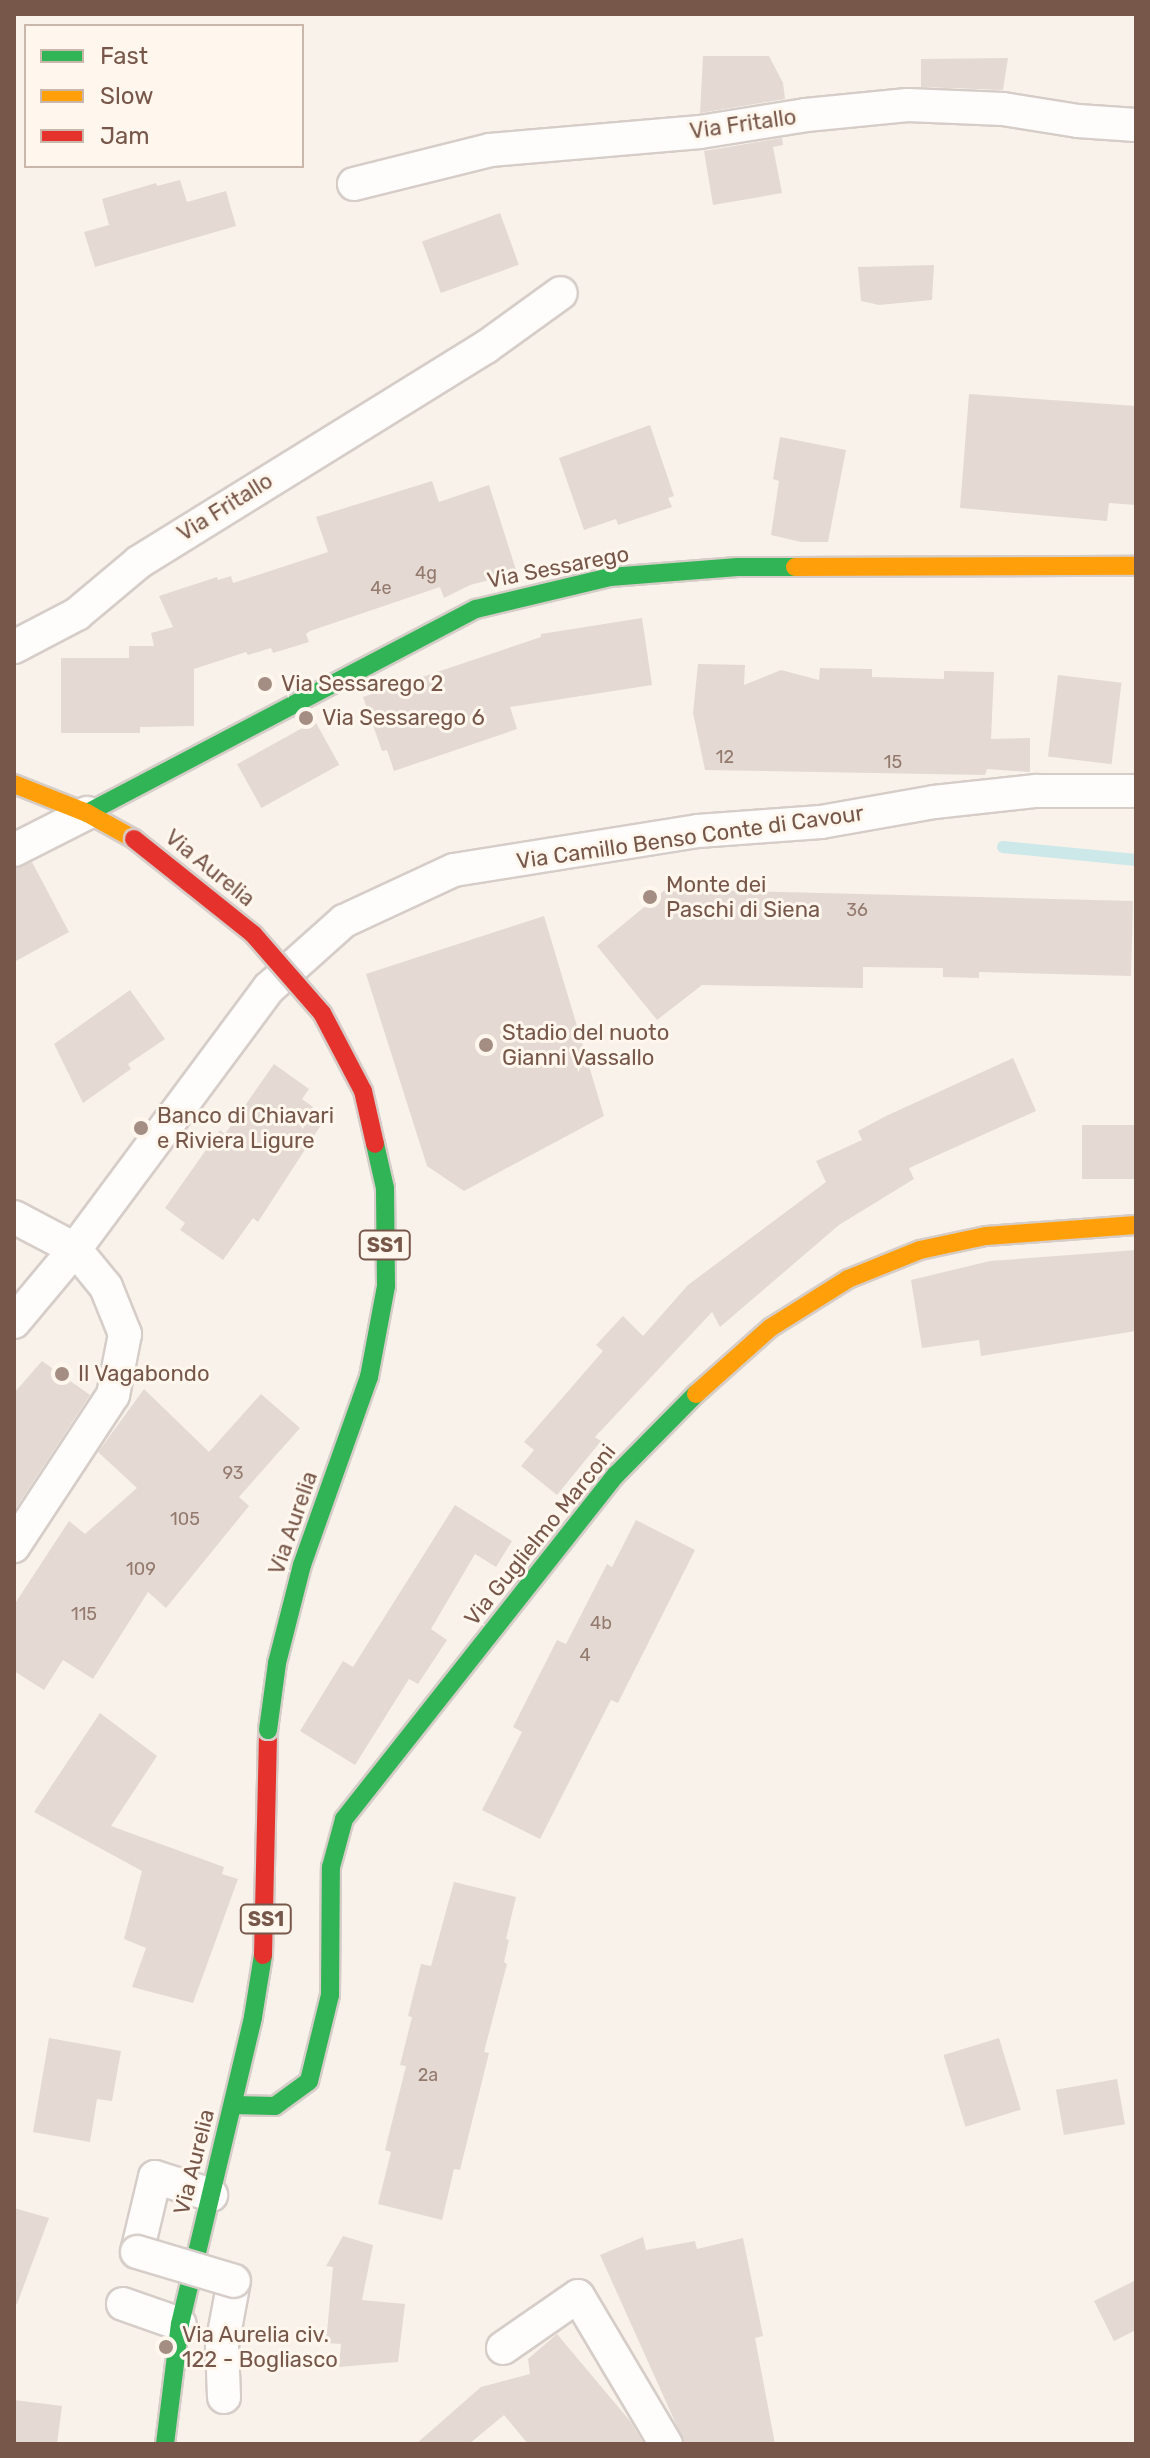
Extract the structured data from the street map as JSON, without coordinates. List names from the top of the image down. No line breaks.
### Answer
{"streets":{"street":["Via Fritallo","Via Sessarego","Via Camillo Benso Conte di Cavour","Via Aurelia","SS1","Via Guglielmo Marconi"]},"crossings":[["Via Sessarego","Via Aurelia"],["Via Aurelia","Via Guglielmo Marconi"]],"places":["Via Sessarego 2","Via Sessarego 6","Monte dei Paschi di Siena","Stadio del nuoto Gianni Vassallo","Banco di Chiavari e Riviera Ligure","Il Vagabondo","Via Aurelia civ. 122 - Bogliasco"],"house_numbers":["4g","4e","12","15","36","93","105","109","115","4b","4","2a"],"legend":["Fast","Slow","Jam"]}
